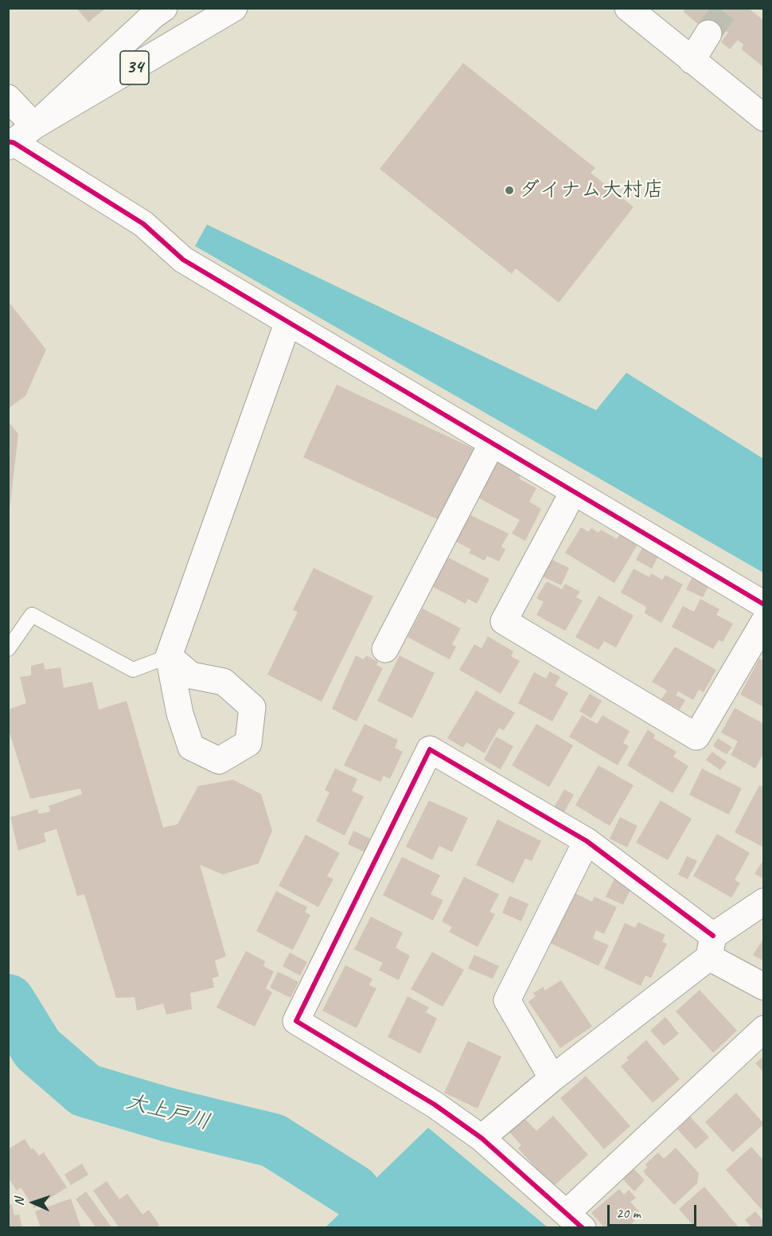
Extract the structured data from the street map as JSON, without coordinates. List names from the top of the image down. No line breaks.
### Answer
{"streets":{"main road":["34"]},"water":["大上戸川"],"places":["ダイナム大村店"],"scale_bar":"20 m","north":"left"}
